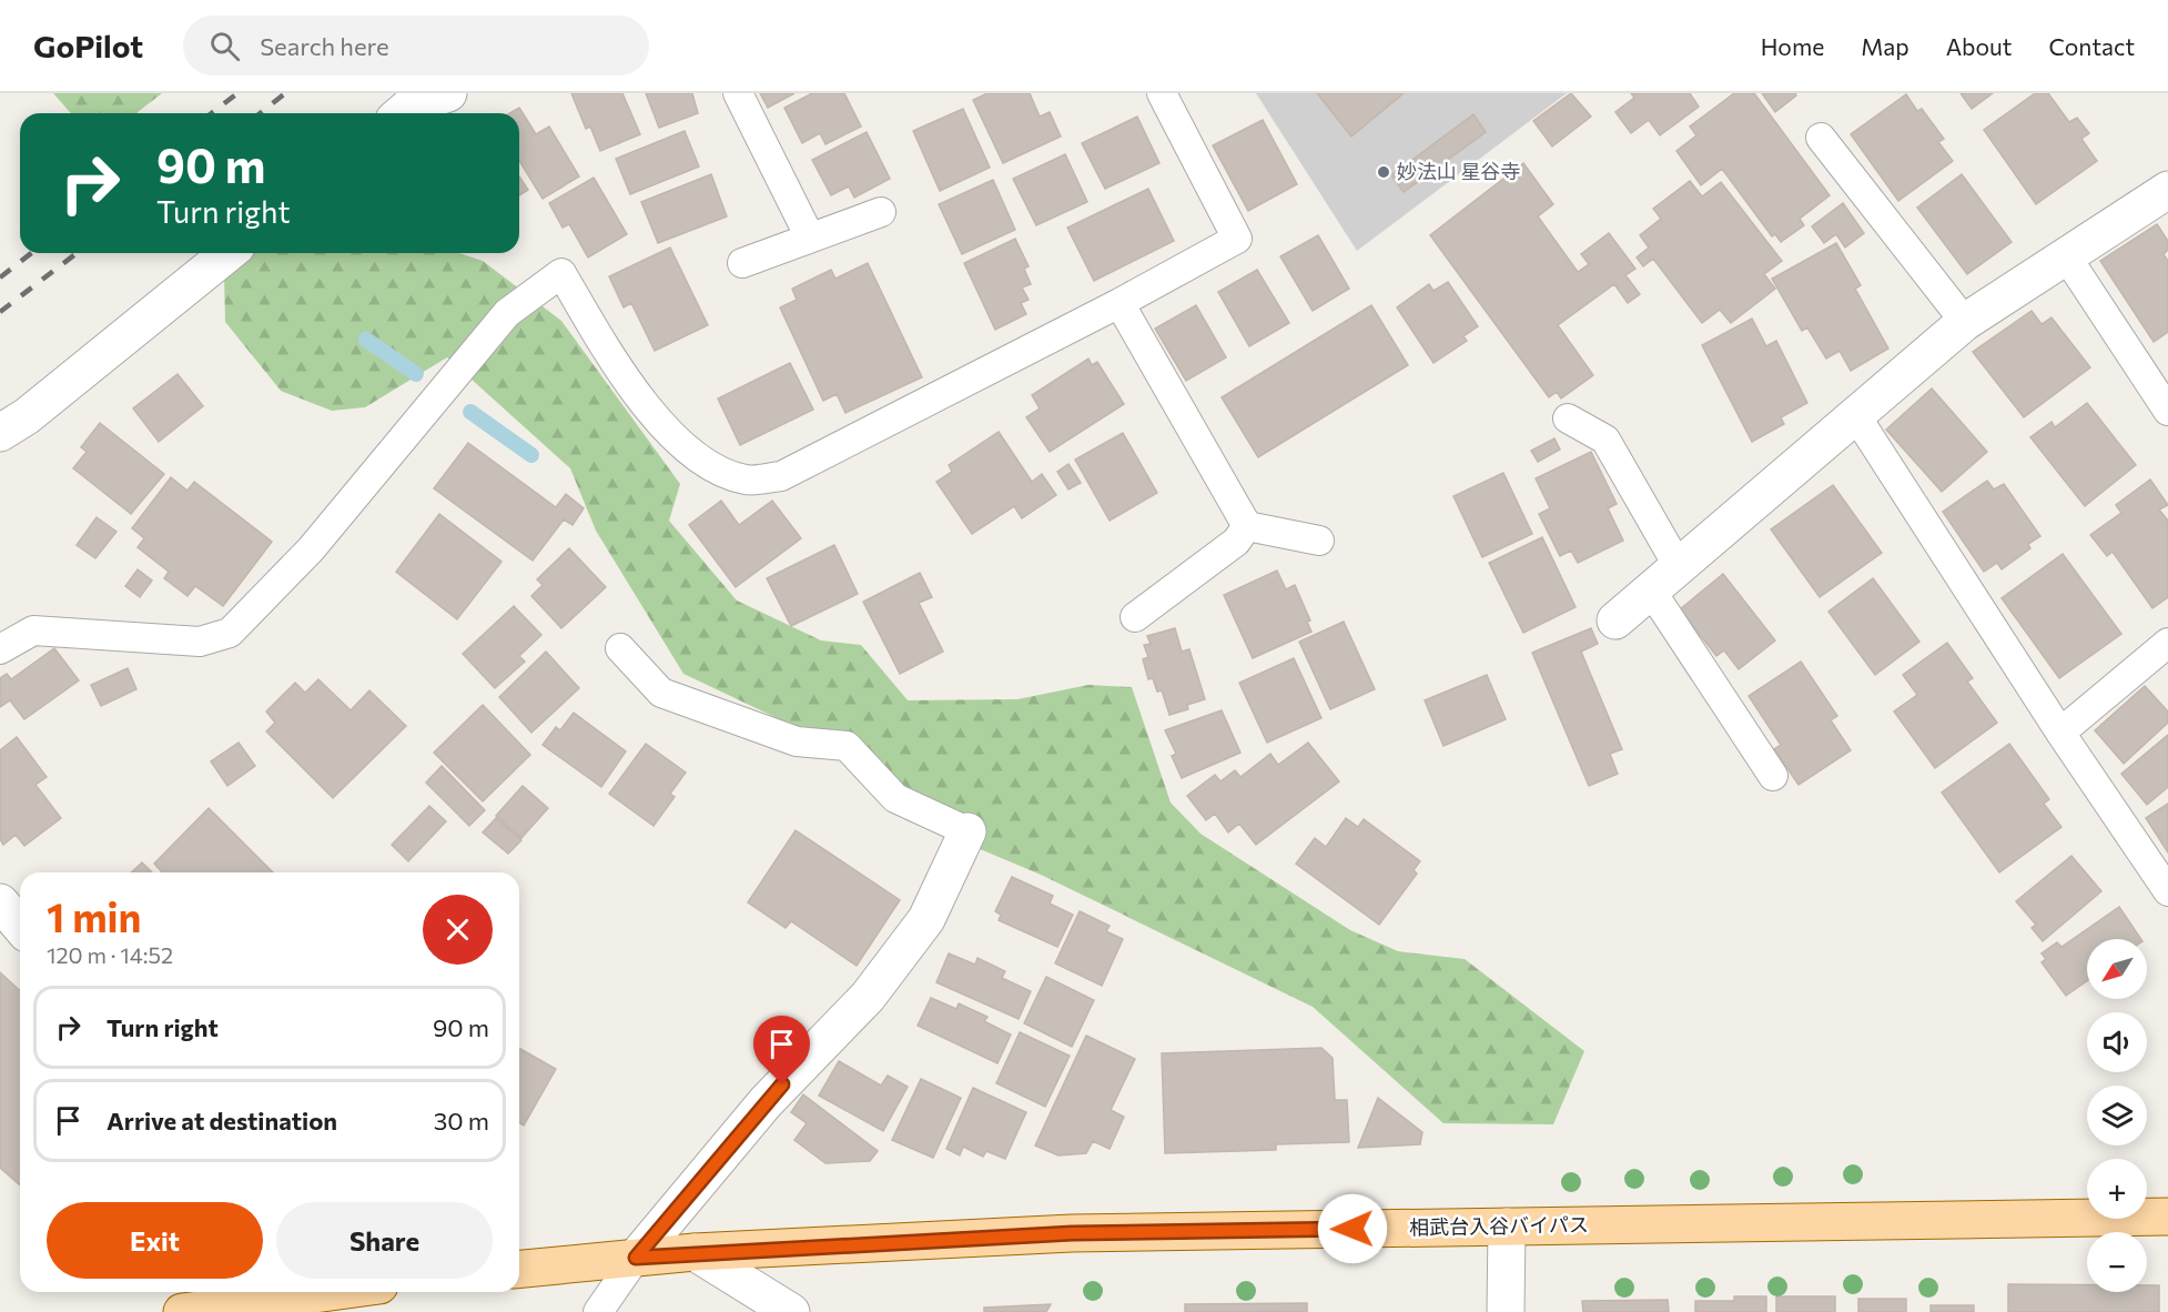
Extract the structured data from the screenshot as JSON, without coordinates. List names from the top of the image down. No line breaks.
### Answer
{"streets":{"main road":["相武台入谷バイパス"]},"places":["妙法山 星谷寺"],"north":"bottom left","page":{"header":"GoPilot","search":"Search here","nav":["Home","Map","About","Contact"],"turn":["90 m","Turn right"],"heading":["1 min","120 m · 14:52"],"map_buttons":["+","−"],"list":[{"name":"Turn right","value":"90 m"},{"name":"Arrive at destination","value":"30 m"}],"buttons":["Exit","Share"]}}
